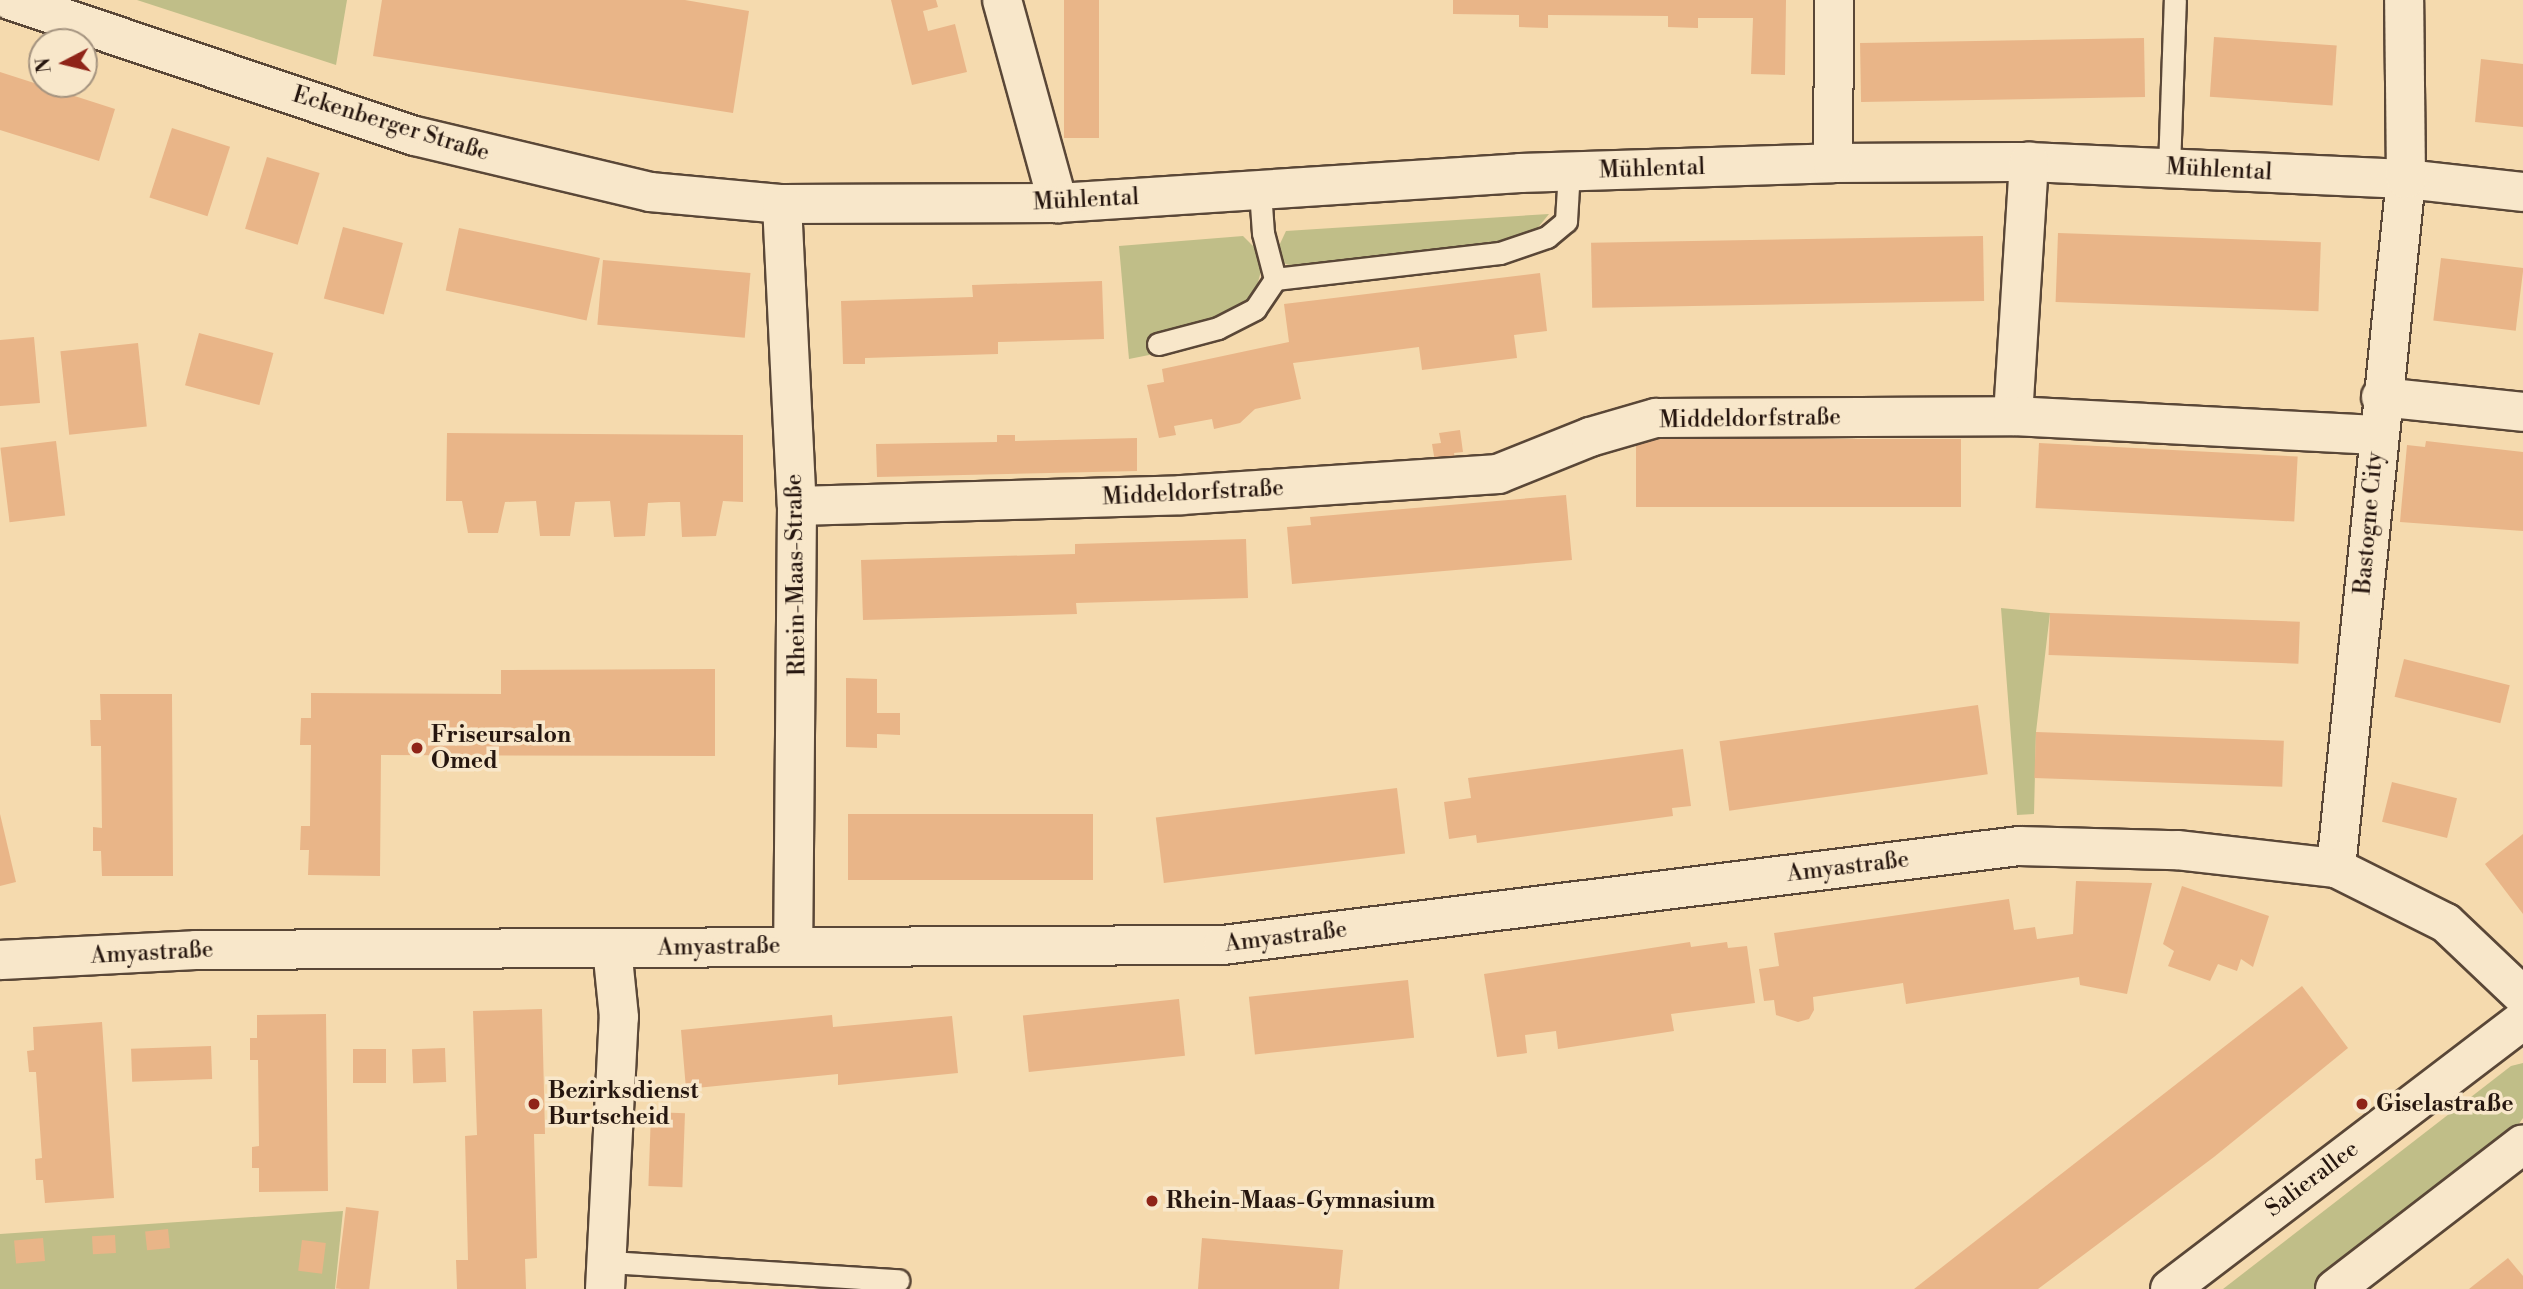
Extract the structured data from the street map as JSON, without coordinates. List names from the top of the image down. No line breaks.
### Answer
{"streets":{"street":["Eckenberger Straße","Mühlental","Middeldorfstraße","Bastogne City","Rhein-Maas-Straße","Amyastraße","Salierallee"]},"crossings":[["Eckenberger Straße","Mühlental"],["Eckenberger Straße","Rhein-Maas-Straße"],["Mühlental","Bastogne City"],["Mühlental","Rhein-Maas-Straße"],["Middeldorfstraße","Bastogne City"],["Middeldorfstraße","Rhein-Maas-Straße"],["Bastogne City","Amyastraße"],["Rhein-Maas-Straße","Amyastraße"]],"places":["Friseursalon Omed","Bezirksdienst Burtscheid","Giselastraße","Rhein-Maas-Gymnasium"],"north":"left"}
